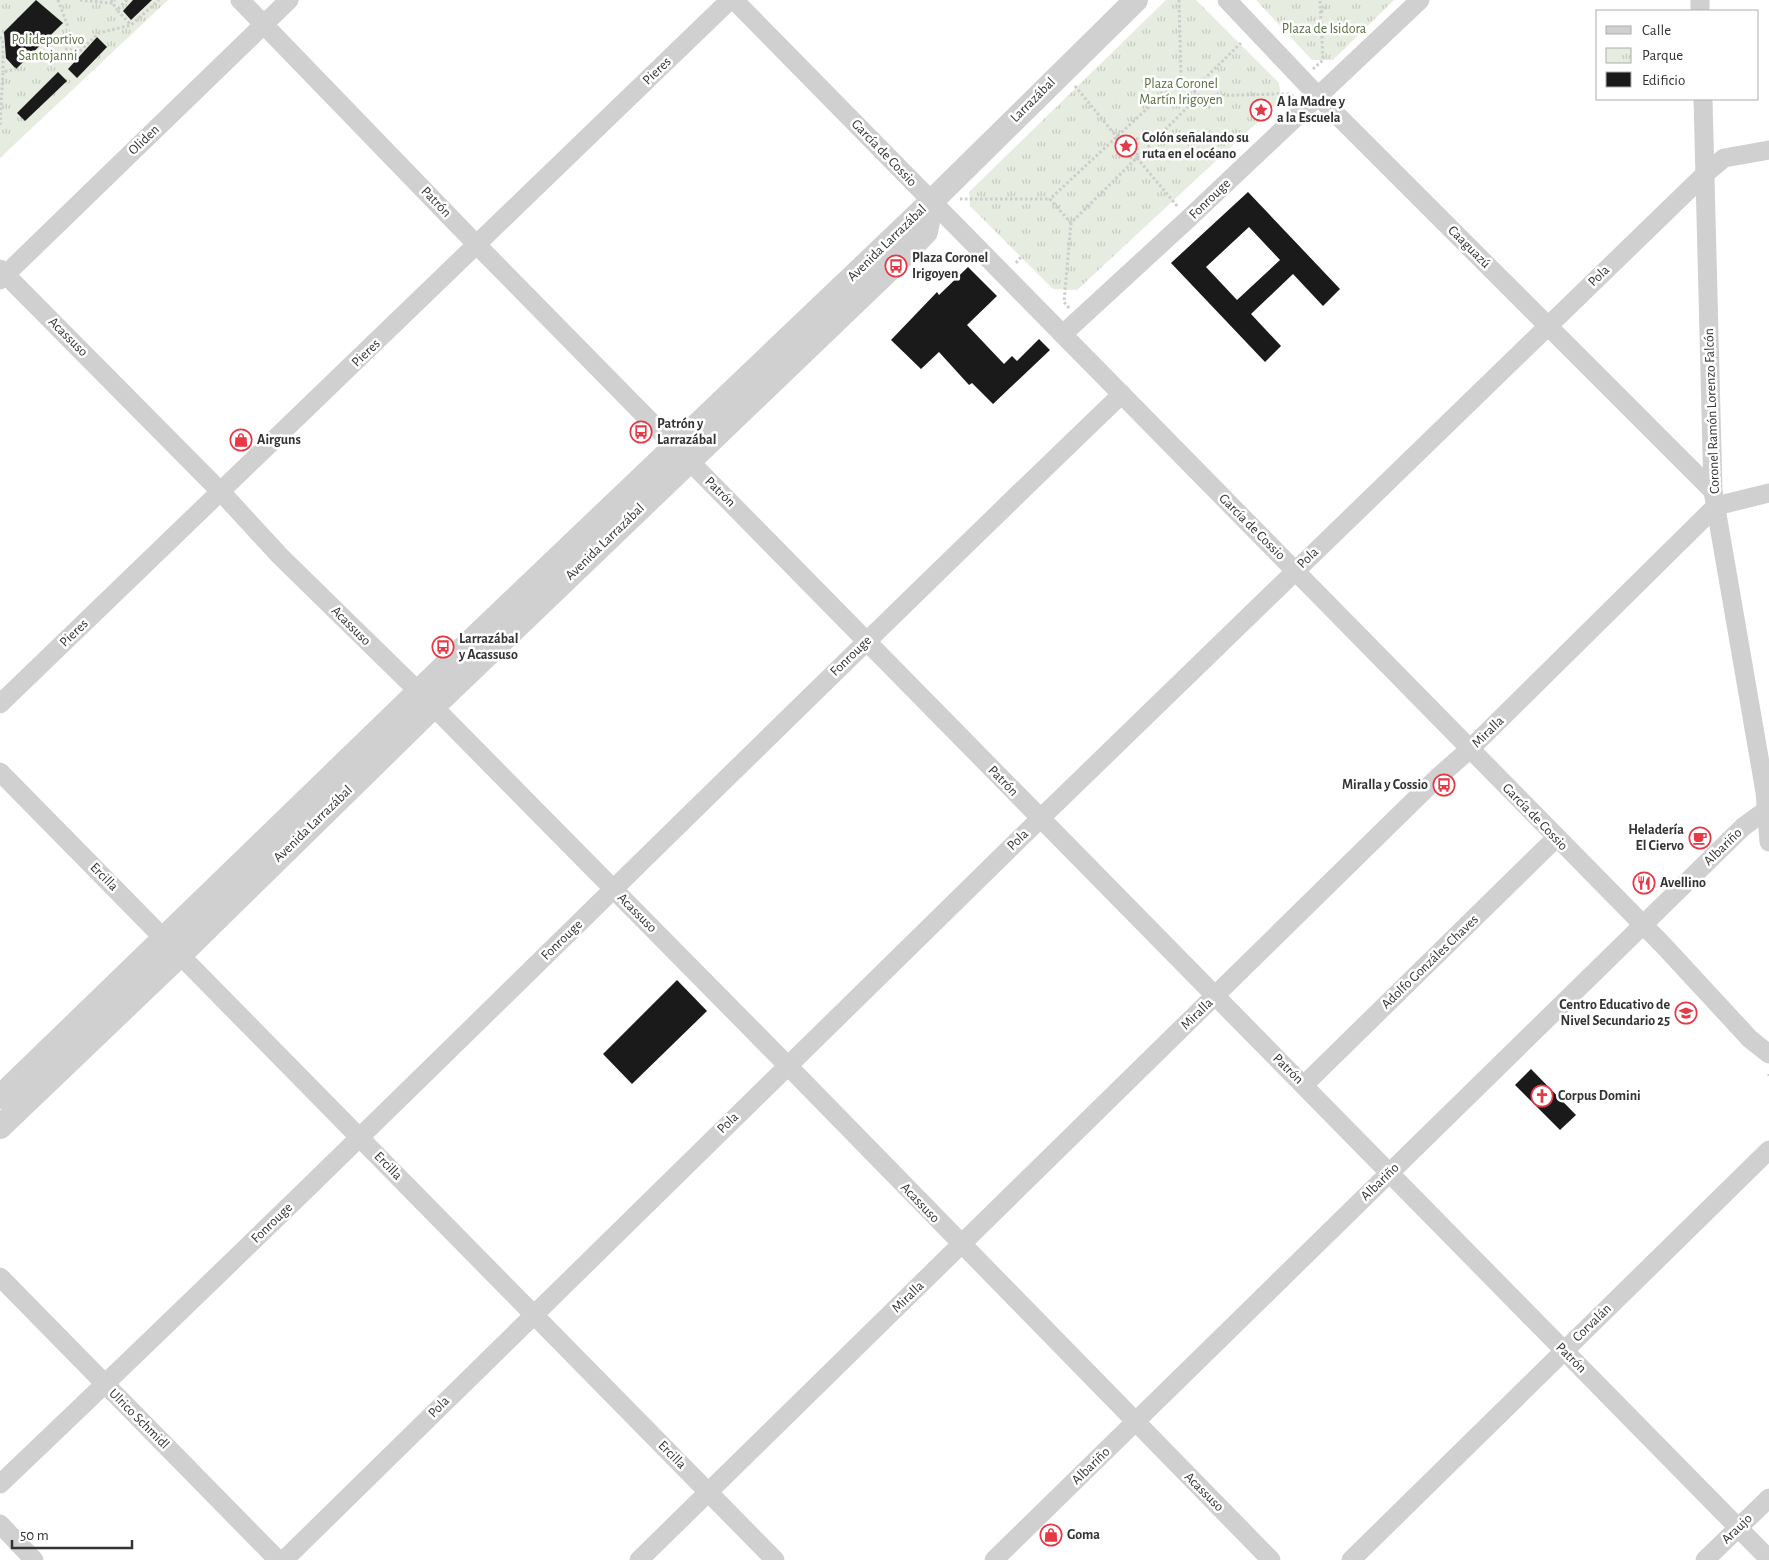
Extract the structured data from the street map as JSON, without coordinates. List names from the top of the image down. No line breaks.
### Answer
{"streets":{"street":["Pieres","Larrazábal","Oliden","García de Cossio","Fonrouge","Patrón","Avenida Larrazábal","Caaguazú","Pola","Acassuso","Coronel Ramón Lorenzo Falcón","Miralla","Albariño","Ercilla","Adolfo Gonzáles Chaves","Corvalán","Ulrico Schmidl","Araujo"]},"crossings":[["Pieres","Patrón"],["Pieres","Acassuso"],["Larrazábal","García de Cossio"],["Larrazábal","Avenida Larrazábal"],["Oliden","Patrón"],["Oliden","Acassuso"],["García de Cossio","Fonrouge"],["García de Cossio","Avenida Larrazábal"],["García de Cossio","Pola"],["García de Cossio","Miralla"],["García de Cossio","Albariño"],["García de Cossio","Adolfo Gonzáles Chaves"],["Fonrouge","Patrón"],["Fonrouge","Caaguazú"],["Fonrouge","Acassuso"],["Fonrouge","Ercilla"],["Fonrouge","Ulrico Schmidl"],["Patrón","Avenida Larrazábal"],["Patrón","Pola"],["Patrón","Miralla"],["Patrón","Albariño"],["Patrón","Adolfo Gonzáles Chaves"],["Patrón","Corvalán"],["Patrón","Araujo"],["Avenida Larrazábal","Acassuso"],["Avenida Larrazábal","Ercilla"],["Caaguazú","Pola"],["Caaguazú","Coronel Ramón Lorenzo Falcón"],["Caaguazú","Miralla"],["Pola","Acassuso"],["Pola","Coronel Ramón Lorenzo Falcón"],["Pola","Ercilla"],["Acassuso","Miralla"],["Acassuso","Albariño"],["Coronel Ramón Lorenzo Falcón","Miralla"],["Coronel Ramón Lorenzo Falcón","Albariño"],["Miralla","Ercilla"]],"parks":["Plaza de Isidora","Polideportivo Santojanni","Plaza Coronel Martín Irigoyen"],"places":{"place":["A la Madre y a la Escuela","Colón señalando su ruta en el océano"],"bus stop":["Plaza Coronel Irigoyen","Patrón y Larrazábal","Larrazábal y Acassuso","Miralla y Cossio"],"shop":["Airguns","Goma"],"cafe":["Heladería El Ciervo"],"restaurant":["Avellino"],"school or university":["Centro Educativo de Nivel Secundario 25"],"church":["Corpus Domini"]},"legend":["Calle","Parque","Edificio"],"scale_bar":"50 m"}
